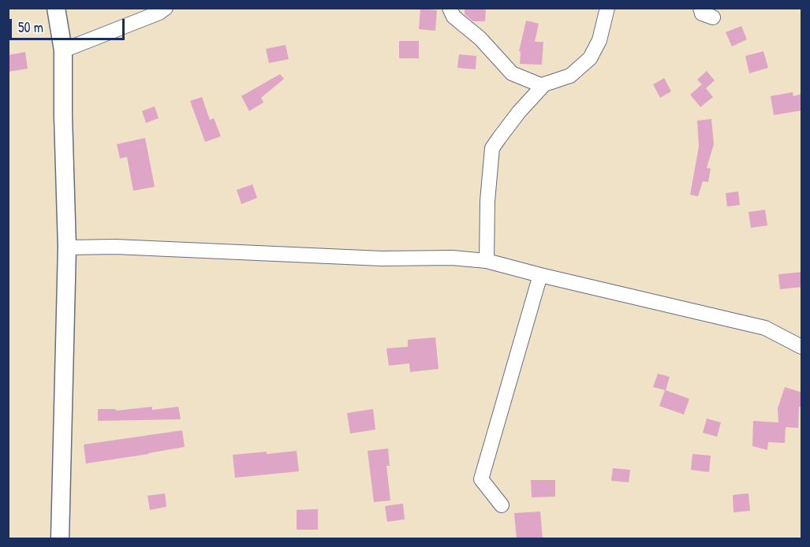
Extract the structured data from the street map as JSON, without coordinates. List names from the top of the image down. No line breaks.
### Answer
{"scale_bar":"50 m"}
